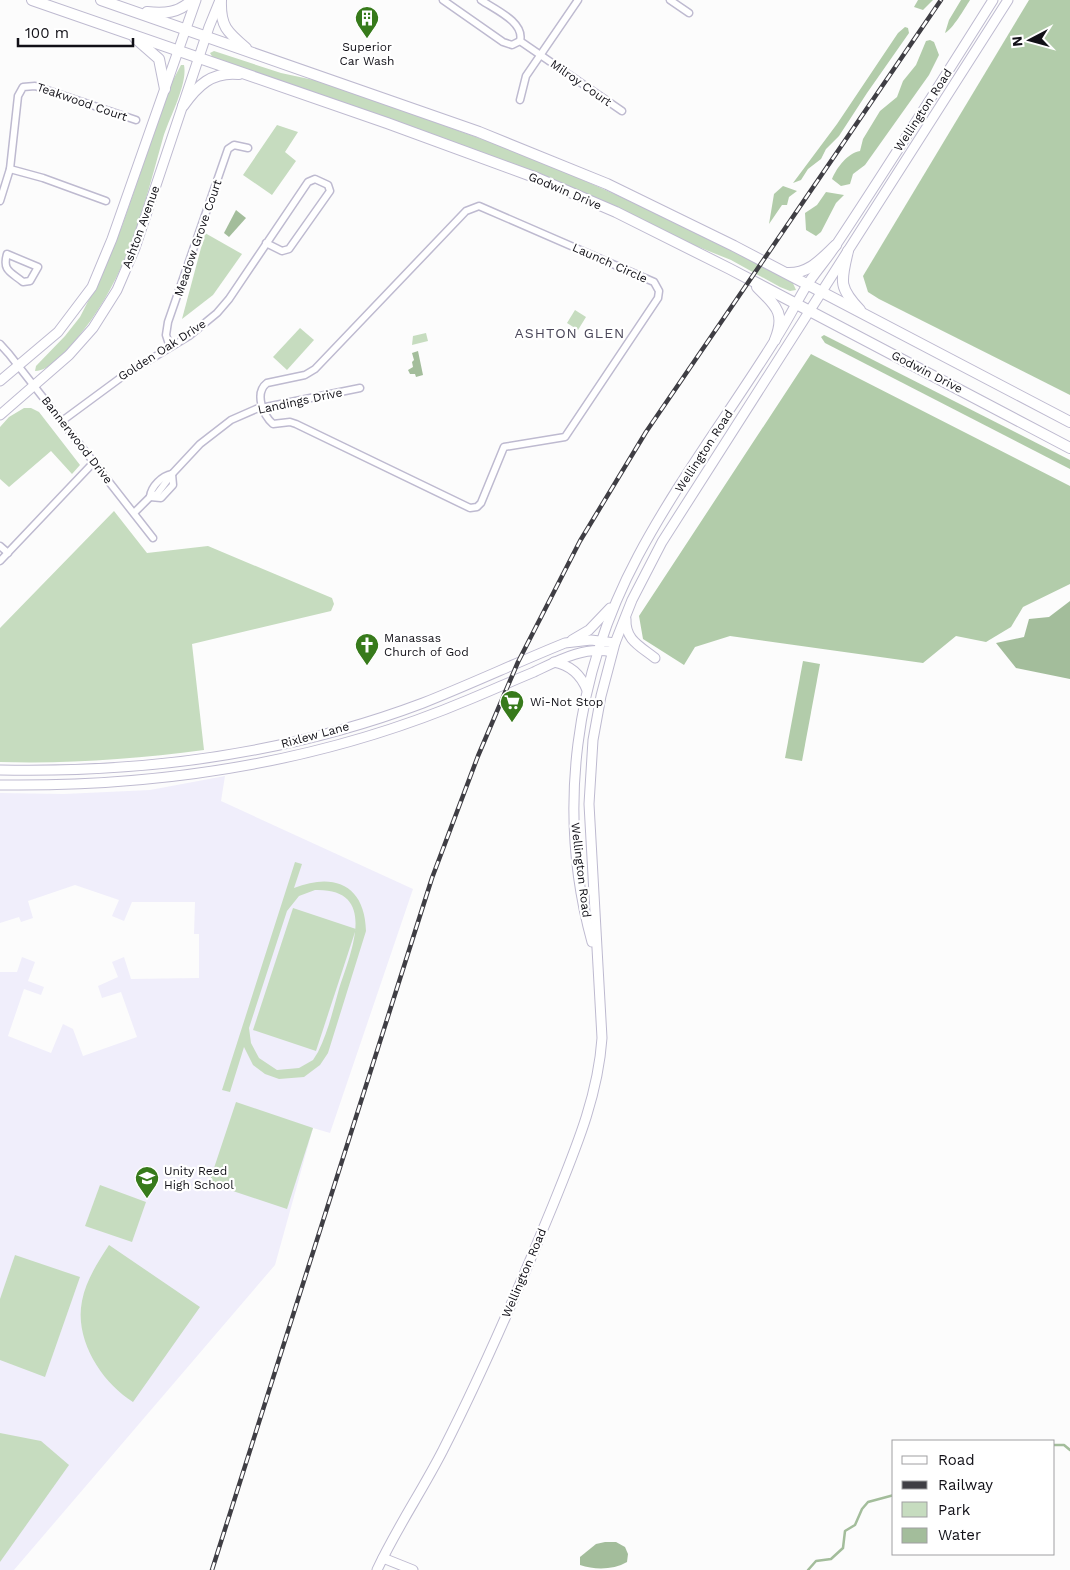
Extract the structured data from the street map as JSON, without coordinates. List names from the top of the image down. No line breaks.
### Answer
{"streets":{"main road":["Wellington Road","Godwin Drive","Ashton Avenue","Rixlew Lane"],"street":["Milroy Court","Teakwood Court","Meadow Grove Court","Launch Circle","Golden Oak Drive","Landings Drive","Bannerwood Drive"]},"crossings":[["Wellington Road","Godwin Drive"],["Wellington Road","Rixlew Lane"],["Godwin Drive","Ashton Avenue"],["Ashton Avenue","Bannerwood Drive"],["Meadow Grove Court","Golden Oak Drive"],["Launch Circle","Landings Drive"],["Golden Oak Drive","Bannerwood Drive"],["Landings Drive","Bannerwood Drive"]],"districts":["ASHTON GLEN"],"places":{"building":["Superior Car Wash"],"church":["Manassas Church of God"],"supermarket":["Wi-Not Stop"],"school or university":["Unity Reed High School"]},"legend":["Road","Railway","Park","Water"],"scale_bar":"100 m","north":"left"}
